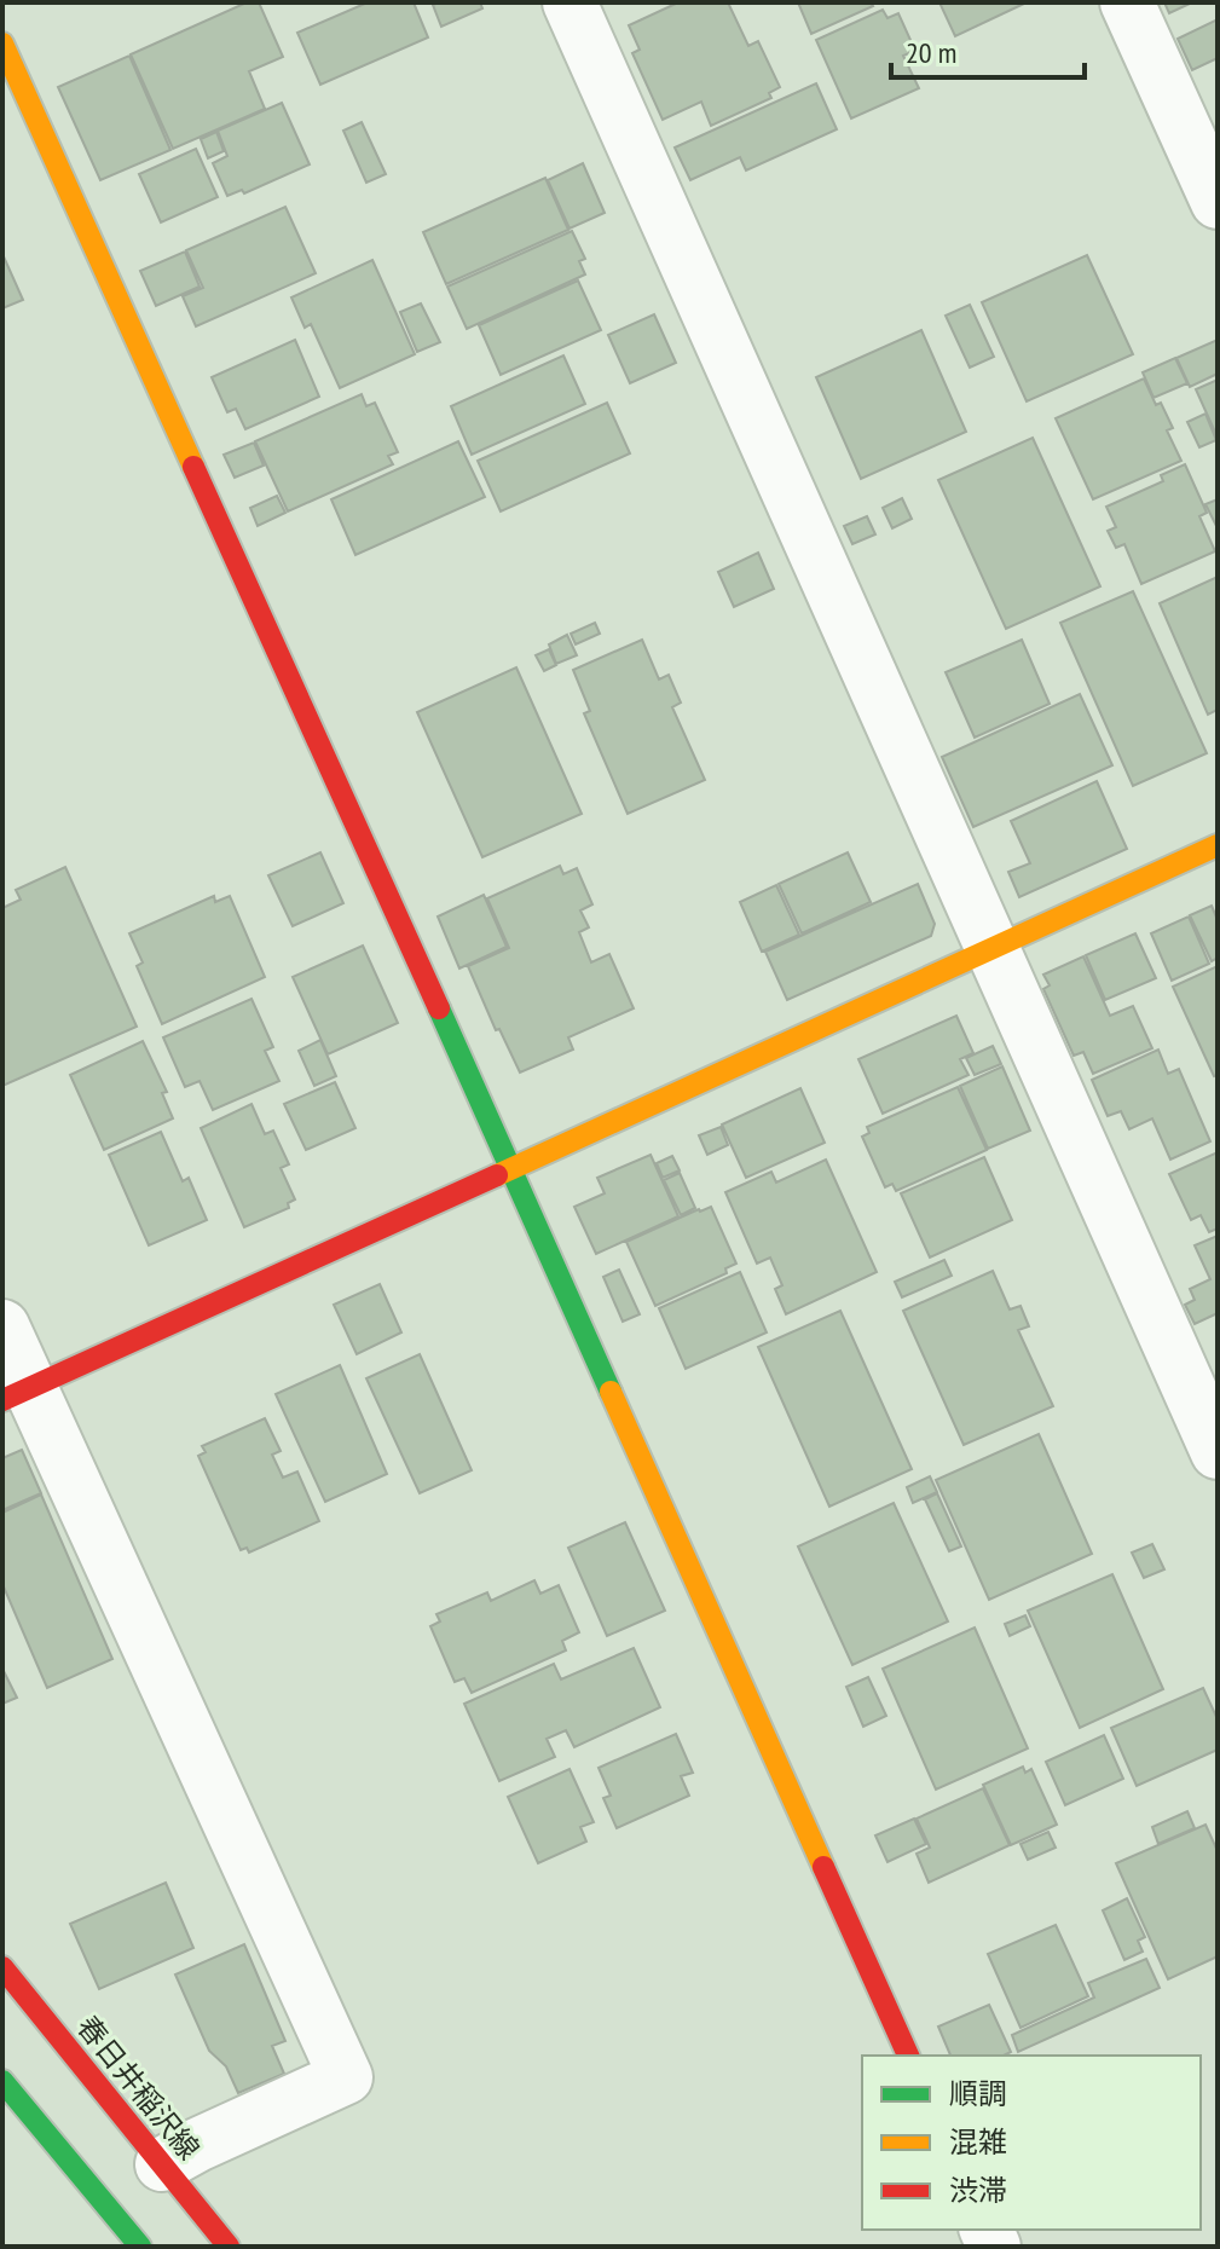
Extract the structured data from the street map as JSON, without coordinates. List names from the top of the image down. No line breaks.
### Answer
{"streets":{"street":["春日井稲沢線"]},"legend":["順調","混雑","渋滞"],"scale_bar":"20 m"}
